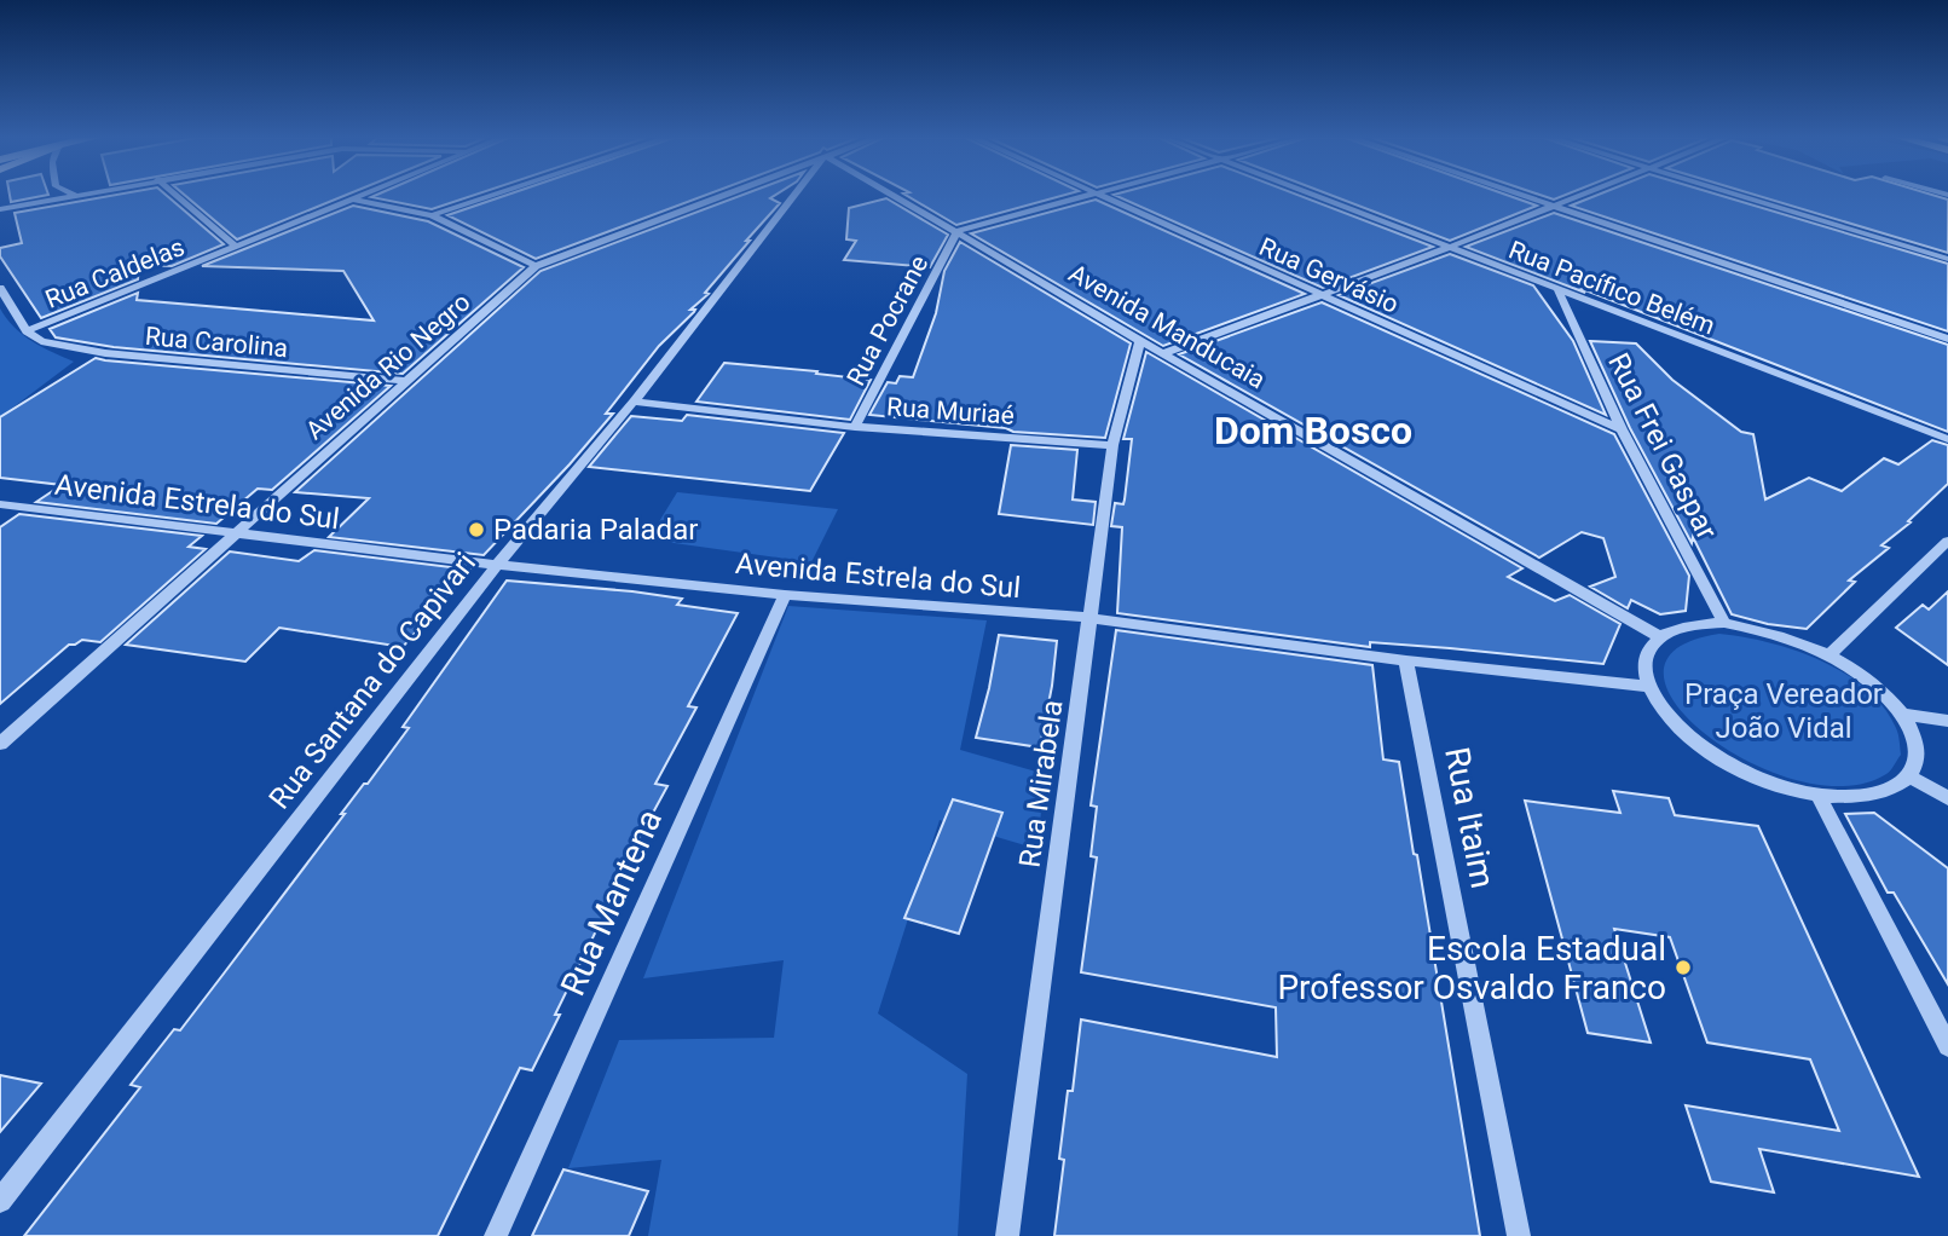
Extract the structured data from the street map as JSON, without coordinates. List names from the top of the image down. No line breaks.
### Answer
{"streets":{"street":["Rua Caldelas","Rua Gervásio","Rua Pacífico Belém","Rua Pocrane","Avenida Manducaia","Rua Carolina","Avenida Rio Negro","Rua Muriaé","Rua Frei Gaspar","Avenida Estrela do Sul","Rua Santana do Capivari","Rua Mirabela","Rua Itaim","Rua Mantena"]},"crossings":[["Rua Caldelas","Rua Carolina"],["Rua Gervásio","Rua Frei Gaspar"],["Rua Pacífico Belém","Rua Frei Gaspar"],["Rua Pocrane","Avenida Manducaia"],["Rua Pocrane","Rua Muriaé"],["Avenida Manducaia","Rua Mirabela"],["Rua Carolina","Avenida Rio Negro"],["Avenida Rio Negro","Avenida Estrela do Sul"],["Rua Muriaé","Rua Santana do Capivari"],["Rua Muriaé","Rua Mirabela"],["Avenida Estrela do Sul","Rua Santana do Capivari"],["Avenida Estrela do Sul","Rua Mirabela"],["Avenida Estrela do Sul","Rua Itaim"],["Avenida Estrela do Sul","Rua Mantena"]],"districts":["Dom Bosco"],"parks":["Praça Vereador João Vidal"],"places":["Padaria Paladar","Escola Estadual Professor Osvaldo Franco"]}
